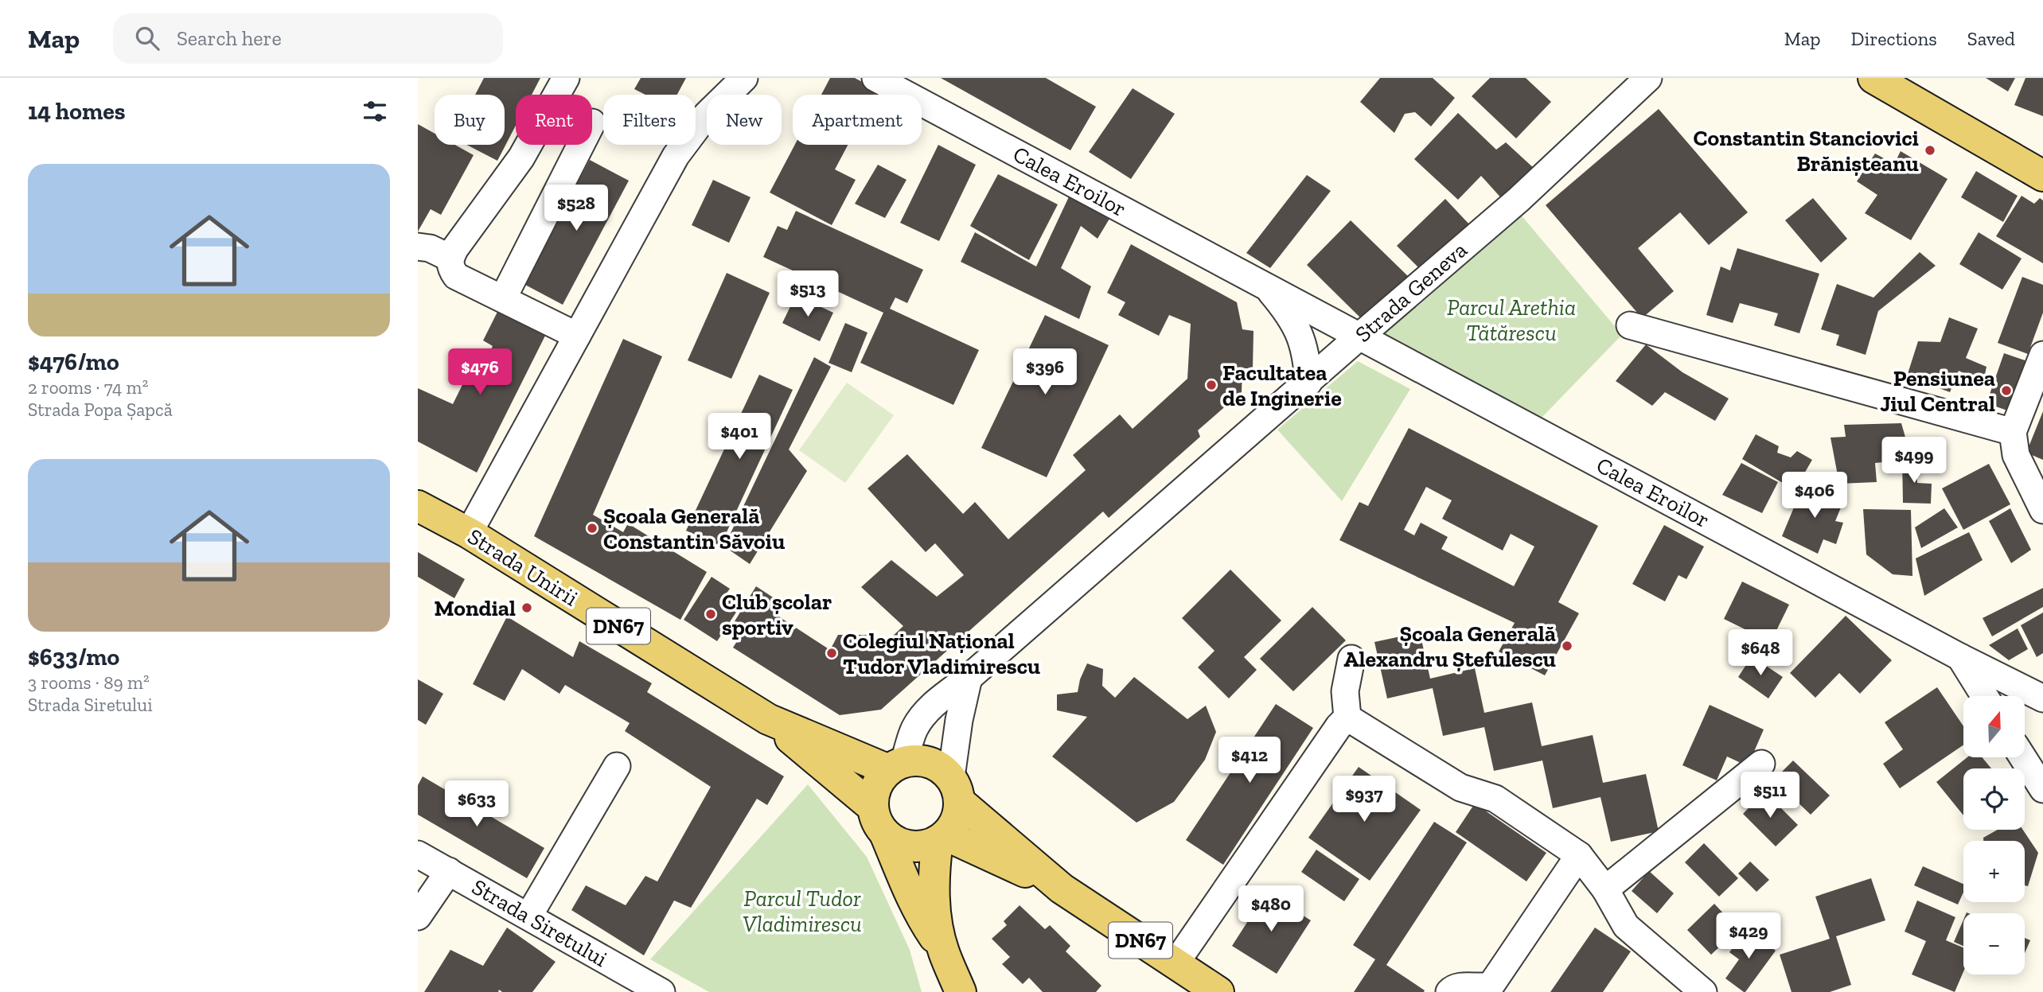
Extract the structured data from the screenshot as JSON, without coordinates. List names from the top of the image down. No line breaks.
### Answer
{"streets":{"main road":["Strada Unirii","DN67"],"street":["Calea Eroilor","Strada Geneva","Strada Siretului"]},"crossings":[["Calea Eroilor","Strada Geneva"],["Strada Geneva","Strada Unirii"]],"parks":["Parcul Arethia Tătărescu","Parcul Tudor Vladimirescu"],"places":["Constantin Stanciovici Brănișteanu","Facultatea de Inginerie","Pensiunea Jiul Central","Școala Generală Constantin Săvoiu","Mondial","Club școlar sportiv","Școala Generală Alexandru Ștefulescu","Colegiul Național Tudor Vladimirescu"],"north":"top","page":{"header":"Map","search":"Search here","nav":["Map","Directions","Saved"],"heading":"14 homes","chip":["Buy","Rent","Filters","New","Apartment"],"list":[{"name":"$476/mo","note":"2 rooms · 74 m² · Strada Popa Șapcă"},{"name":"$633/mo","note":"3 rooms · 89 m² · Strada Siretului"}],"price":["$528","$513","$476","$396","$401","$499","$406","$648","$412","$511","$937","$633","$480","$429"],"map_buttons":["+","−"]}}
